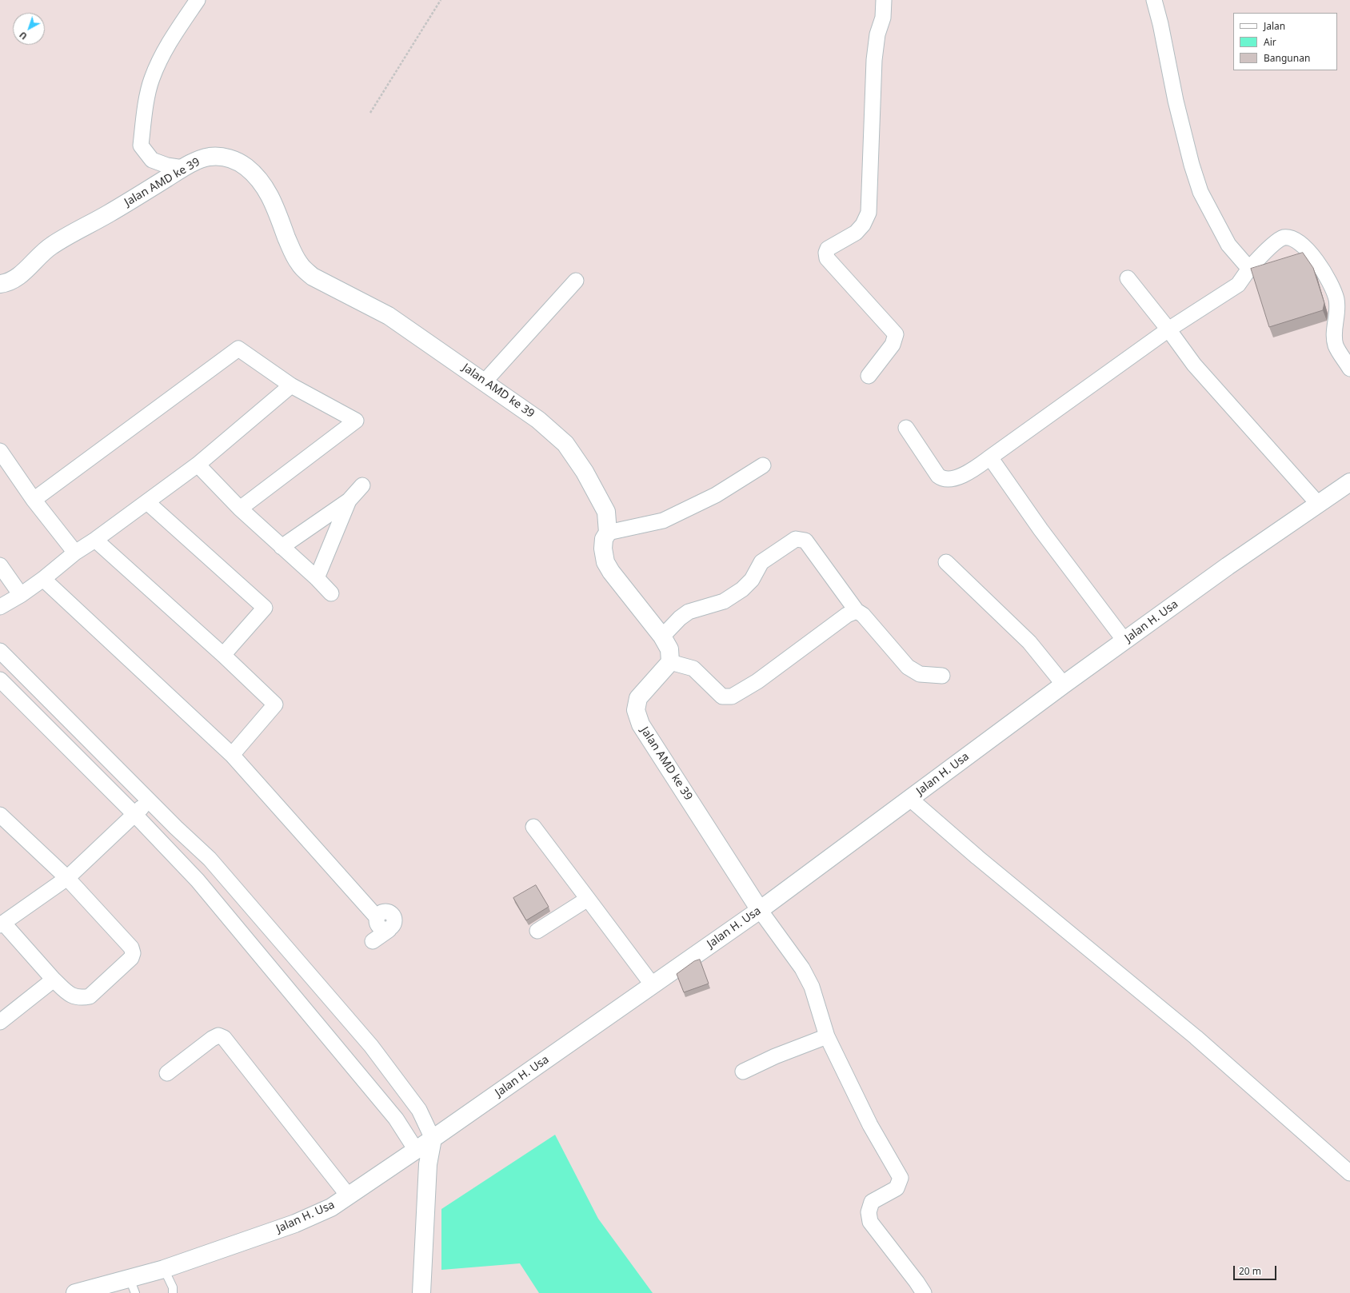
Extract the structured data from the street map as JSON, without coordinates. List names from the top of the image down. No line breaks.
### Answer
{"streets":{"street":["Jalan AMD ke 39","Jalan H. Usa"]},"crossings":[["Jalan AMD ke 39","Jalan H. Usa"]],"legend":["Jalan","Air","Bangunan"],"scale_bar":"20 m","north":"bottom left"}
